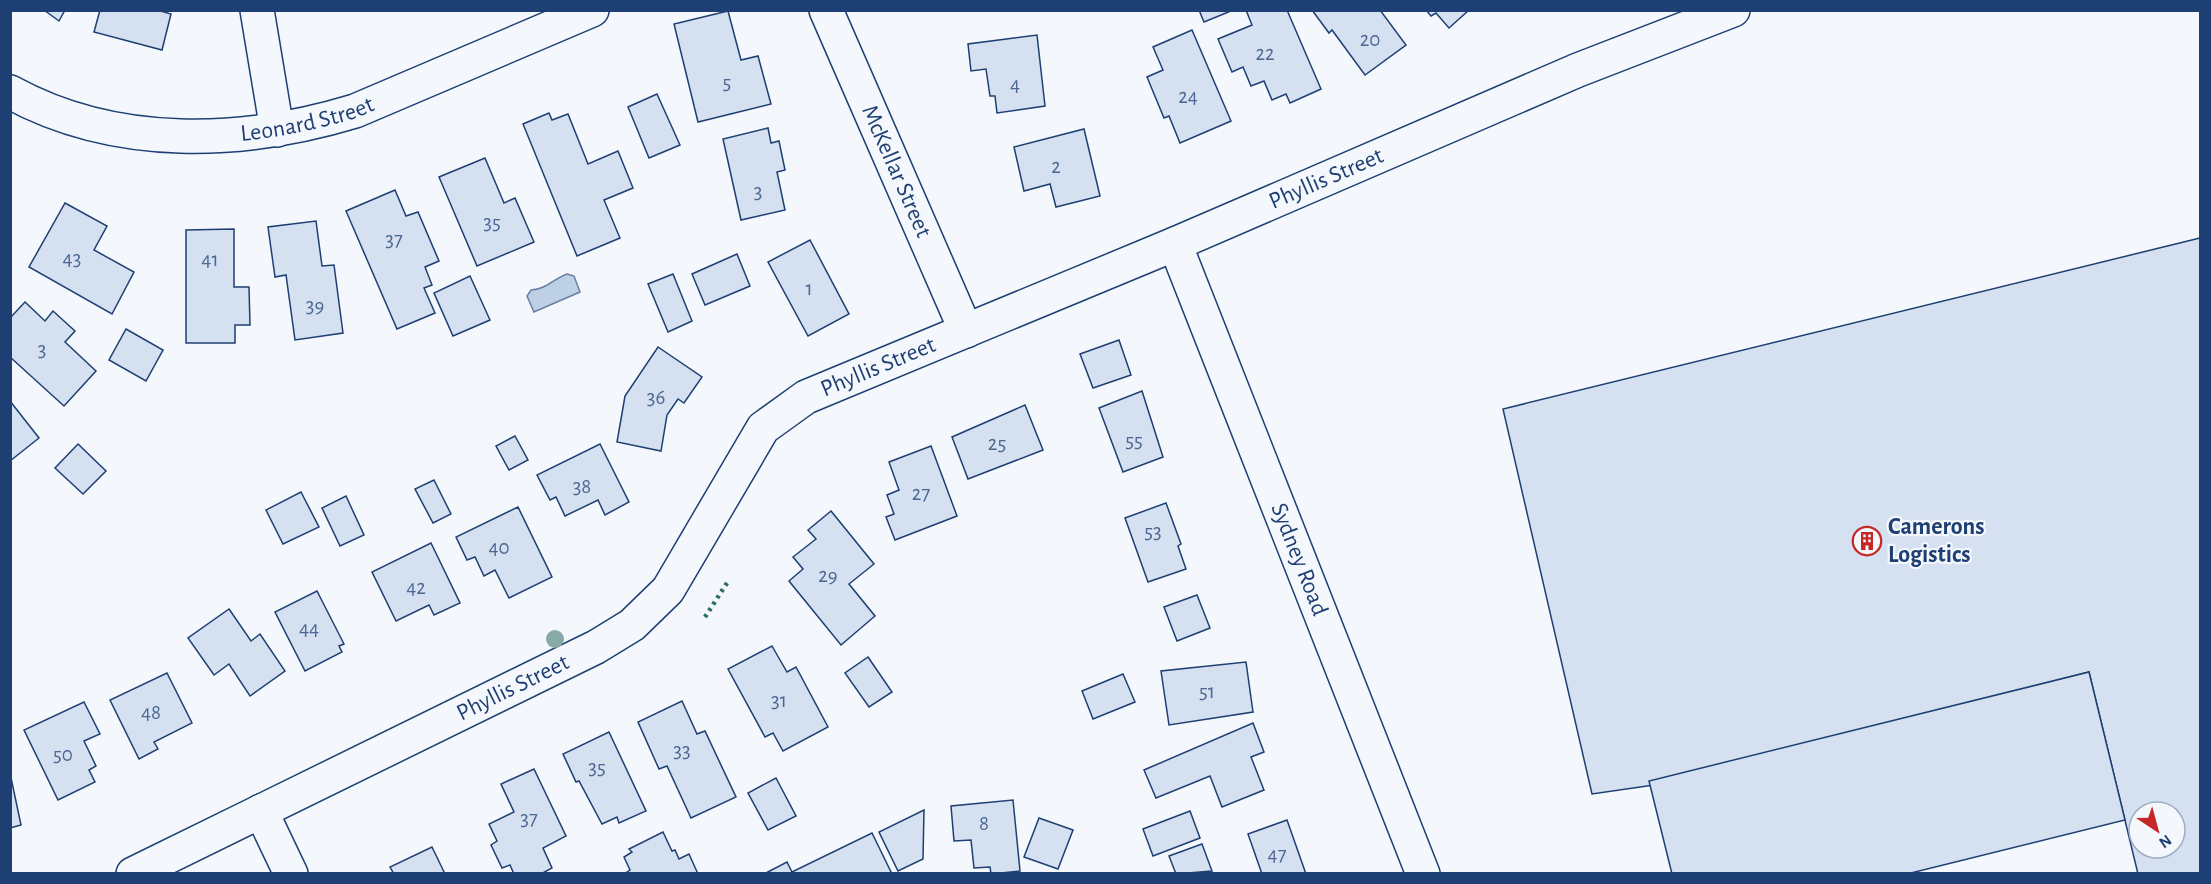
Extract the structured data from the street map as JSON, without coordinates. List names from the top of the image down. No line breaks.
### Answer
{"streets":{"street":["Leonard Street","McKellar Street","Phyllis Street","Sydney Road"]},"crossings":[["McKellar Street","Phyllis Street"],["Phyllis Street","Sydney Road"]],"places":{"building":["Camerons Logistics"]},"house_numbers":["20","22","5","4","24","2","3","35","37","43","41","1","39","3","36","55","25","38","27","53","40","29","42","44","51","31","48","33","50","35","37","8","47"],"north":"bottom right"}
